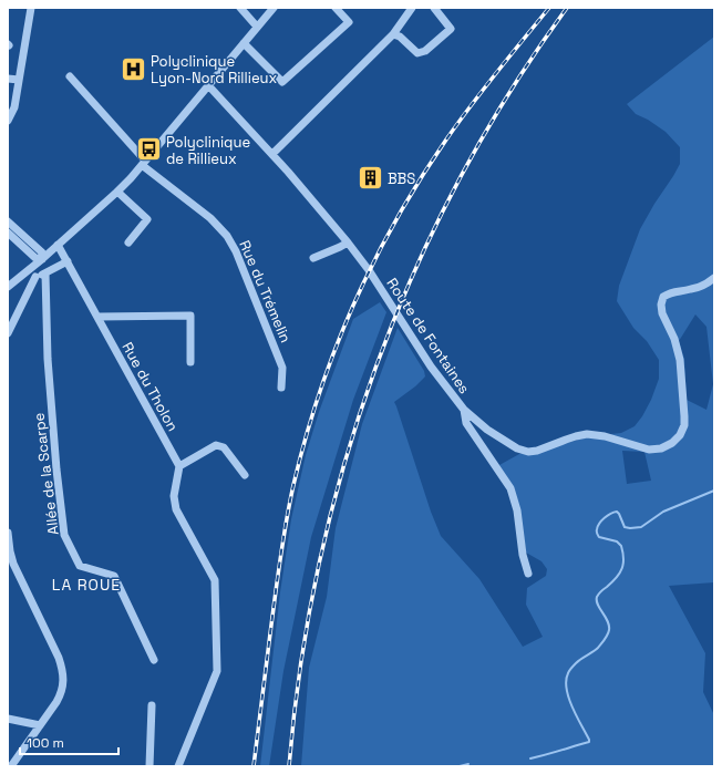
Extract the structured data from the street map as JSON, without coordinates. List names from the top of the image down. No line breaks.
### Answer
{"streets":{"street":["Rue du Trémelin","Route de Fontaines","Rue du Tholon","Allée de la Scarpe"]},"districts":["LA ROUE"],"places":{"hospital":["Polyclinique Lyon-Nord Rillieux"],"bus stop":["Polyclinique de Rillieux"],"building":["BBS"]},"scale_bar":"100 m"}
